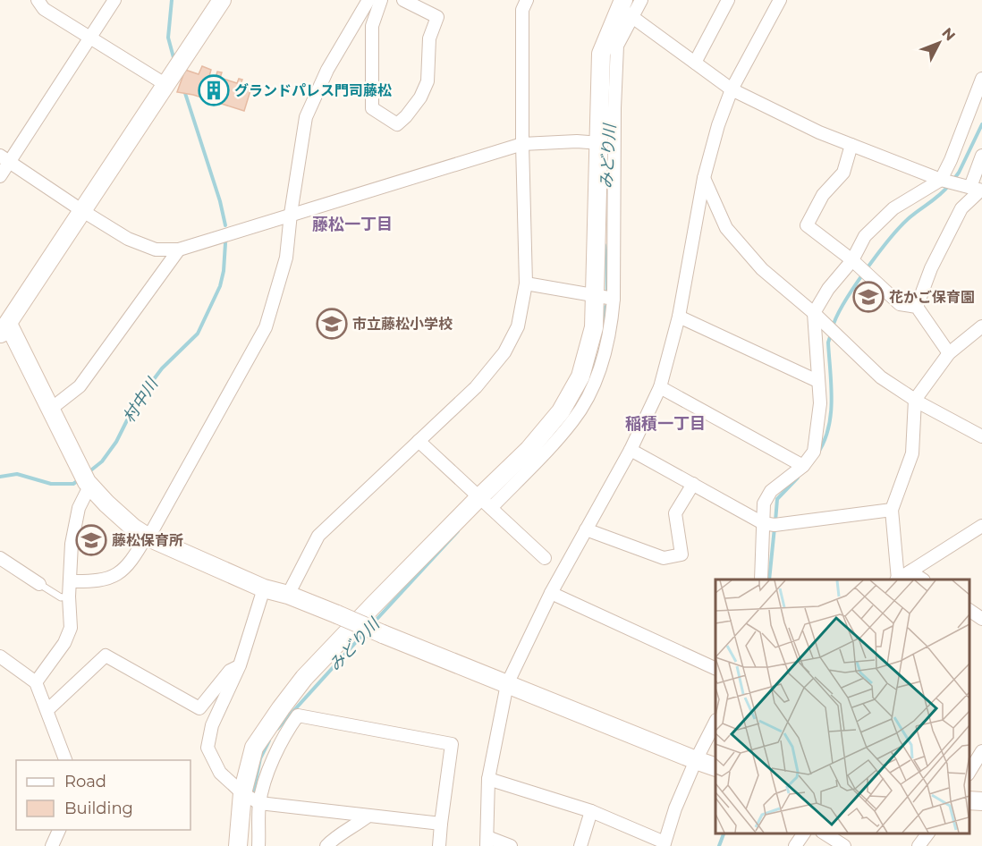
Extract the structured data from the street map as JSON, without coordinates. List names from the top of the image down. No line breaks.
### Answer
{"districts":["藤松一丁目","稲積一丁目"],"water":["みどり川","村中川"],"places":{"building":["グランドパレス門司藤松"],"school or university":["花かご保育園","市立藤松小学校","藤松保育所"]},"legend":["Road","Building"],"north":"top right"}
